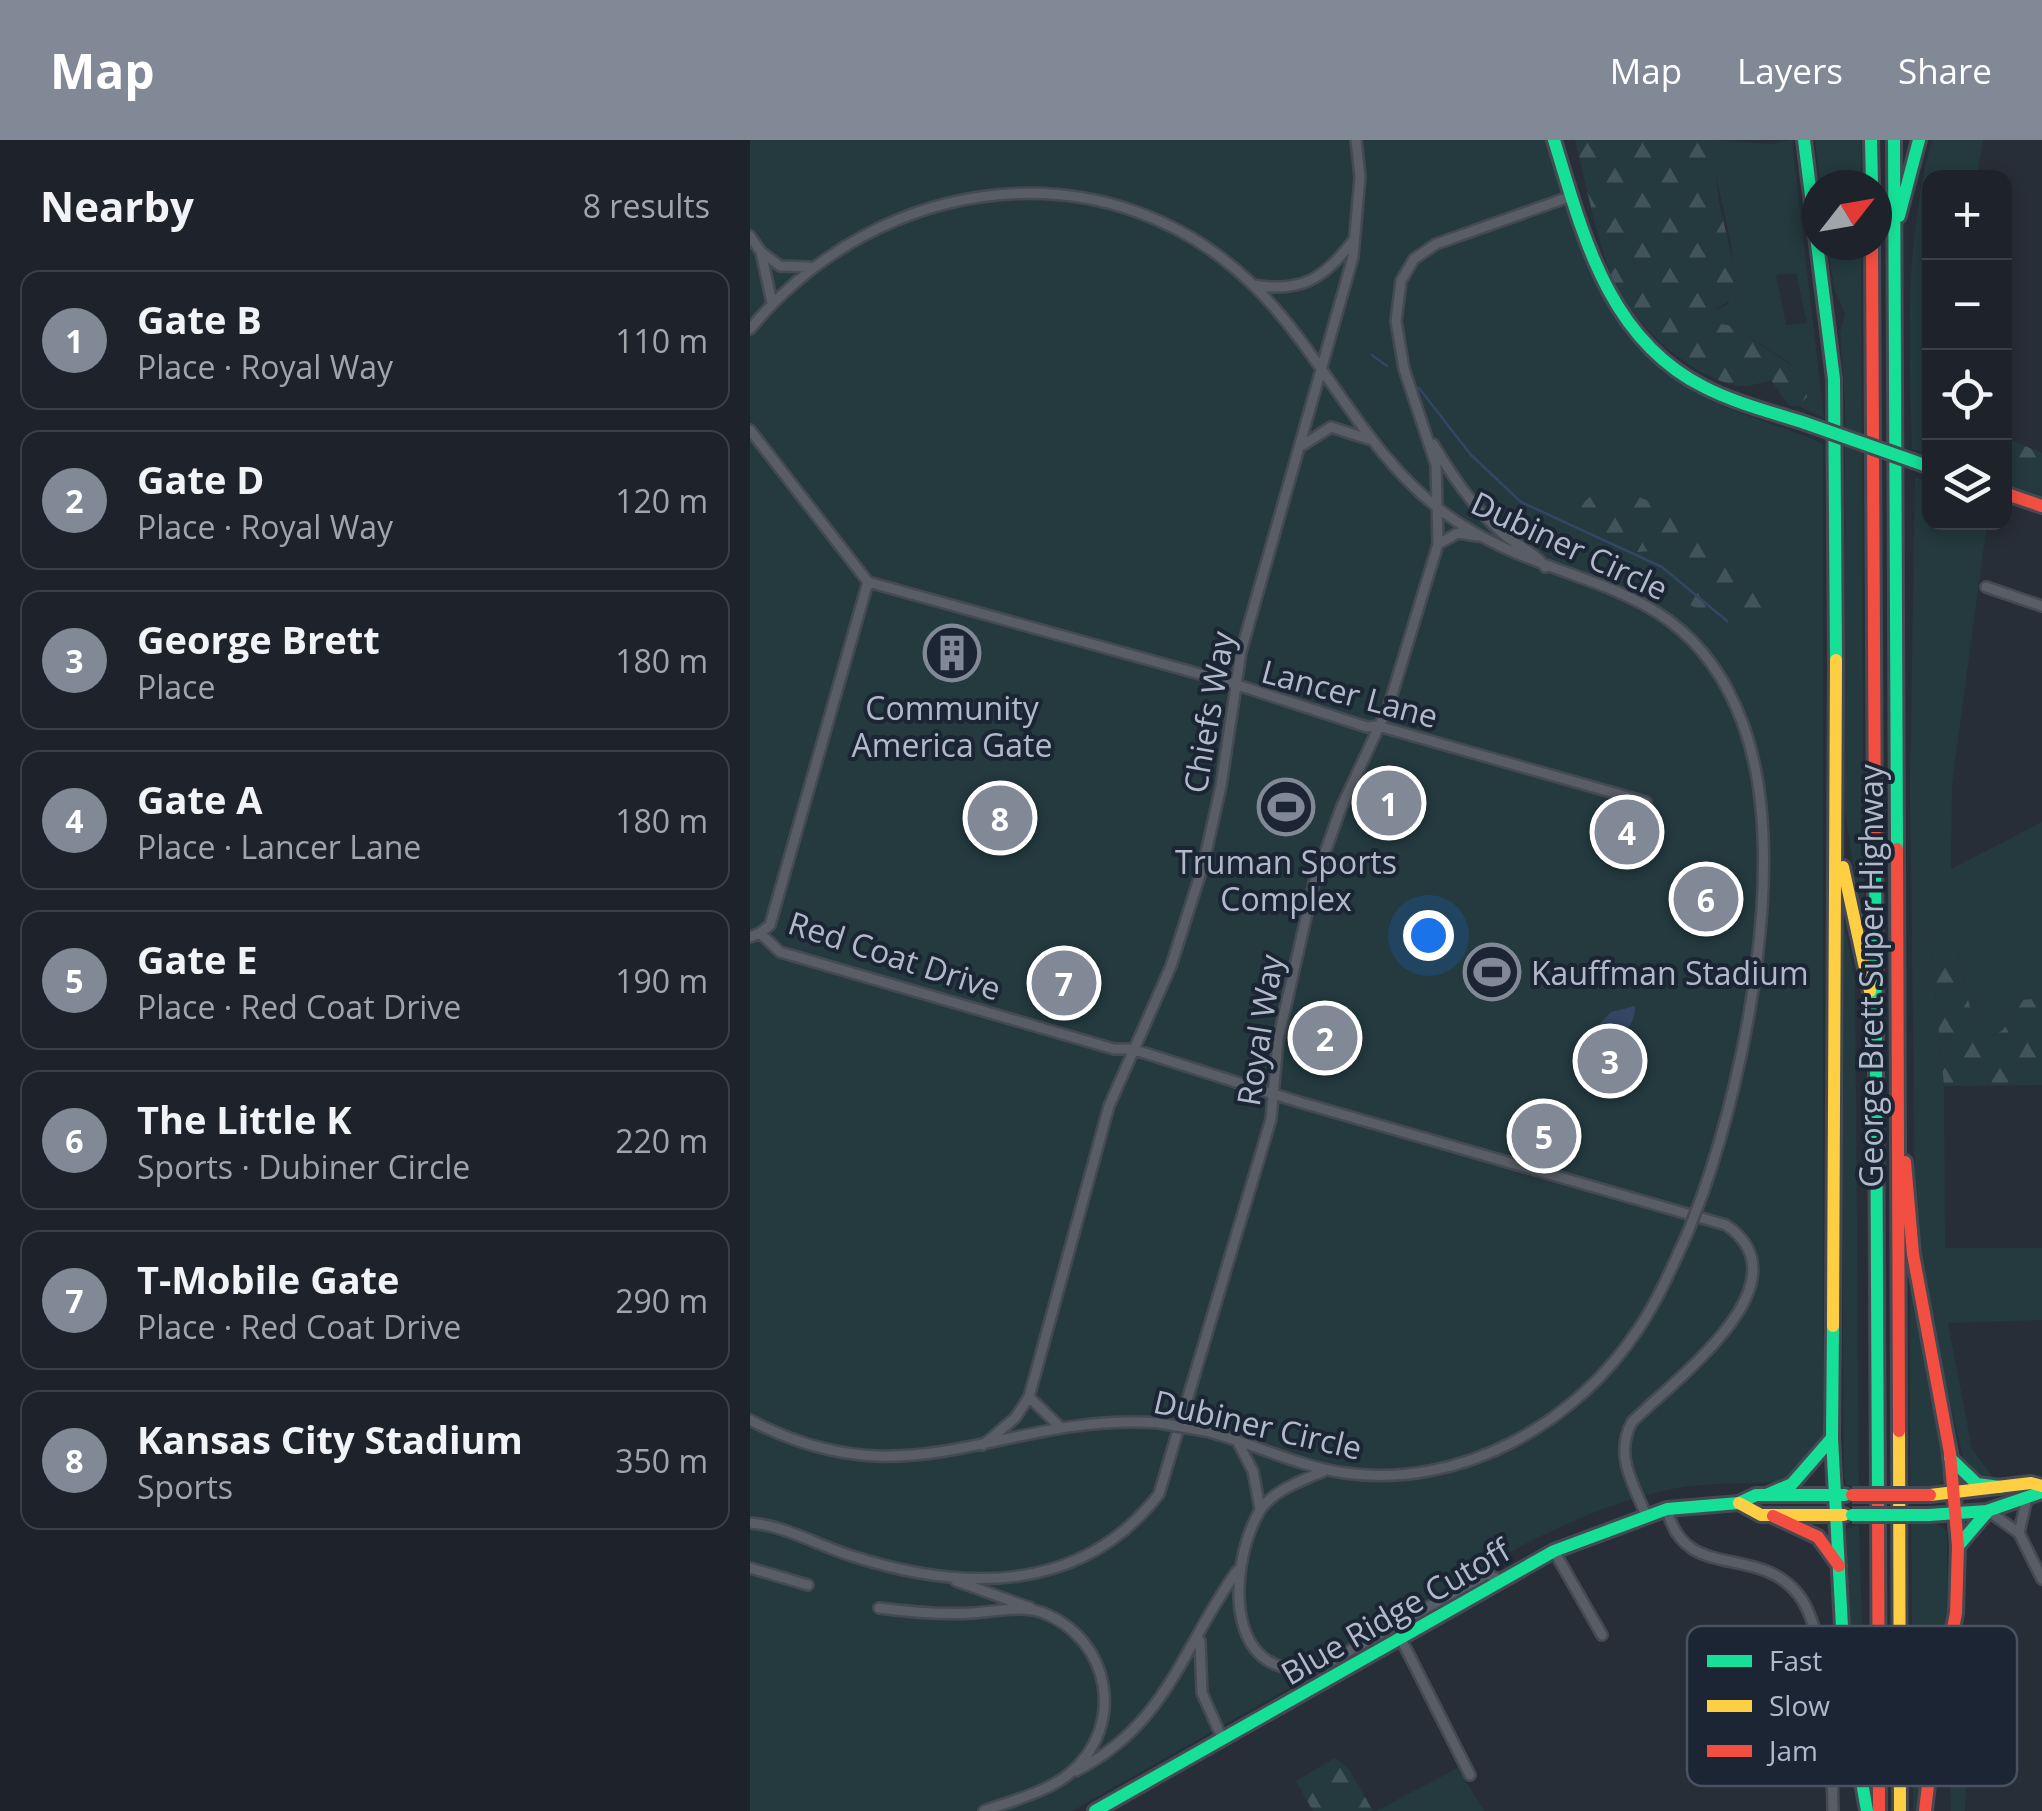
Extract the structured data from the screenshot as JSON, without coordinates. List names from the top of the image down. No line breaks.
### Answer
{"streets":{"main road":["George Brett Super Highway","Blue Ridge Cutoff"],"street":["Dubiner Circle","Lancer Lane","Chiefs Way","Red Coat Drive","Royal Way"]},"crossings":[["Dubiner Circle","Chiefs Way"],["Dubiner Circle","Royal Way"],["Lancer Lane","Chiefs Way"],["Lancer Lane","Royal Way"],["Chiefs Way","Red Coat Drive"],["Red Coat Drive","Royal Way"],["Red Coat Drive","Blue Ridge Cutoff"]],"places":{"building":["Community America Gate"],"sports":["Truman Sports Complex","Kauffman Stadium"]},"legend":["Fast","Slow","Jam"],"north":"top right","page":{"header":"Map","nav":["Map","Layers","Share"],"heading":["Nearby","8 results"],"map_buttons":["+","−"],"list":[{"mark":"1","name":"Gate B","note":"Place · Royal Way","value":"110 m"},{"mark":"2","name":"Gate D","note":"Place · Royal Way","value":"120 m"},{"mark":"3","name":"George Brett","note":"Place","value":"180 m"},{"mark":"4","name":"Gate A","note":"Place · Lancer Lane","value":"180 m"},{"mark":"5","name":"Gate E","note":"Place · Red Coat Drive","value":"190 m"},{"mark":"6","name":"The Little K","note":"Sports · Dubiner Circle","value":"220 m"},{"mark":"7","name":"T-Mobile Gate","note":"Place · Red Coat Drive","value":"290 m"},{"mark":"8","name":"Kansas City Stadium","note":"Sports","value":"350 m"}],"pins":["1","8","4","6","7","2","3","5"]}}
